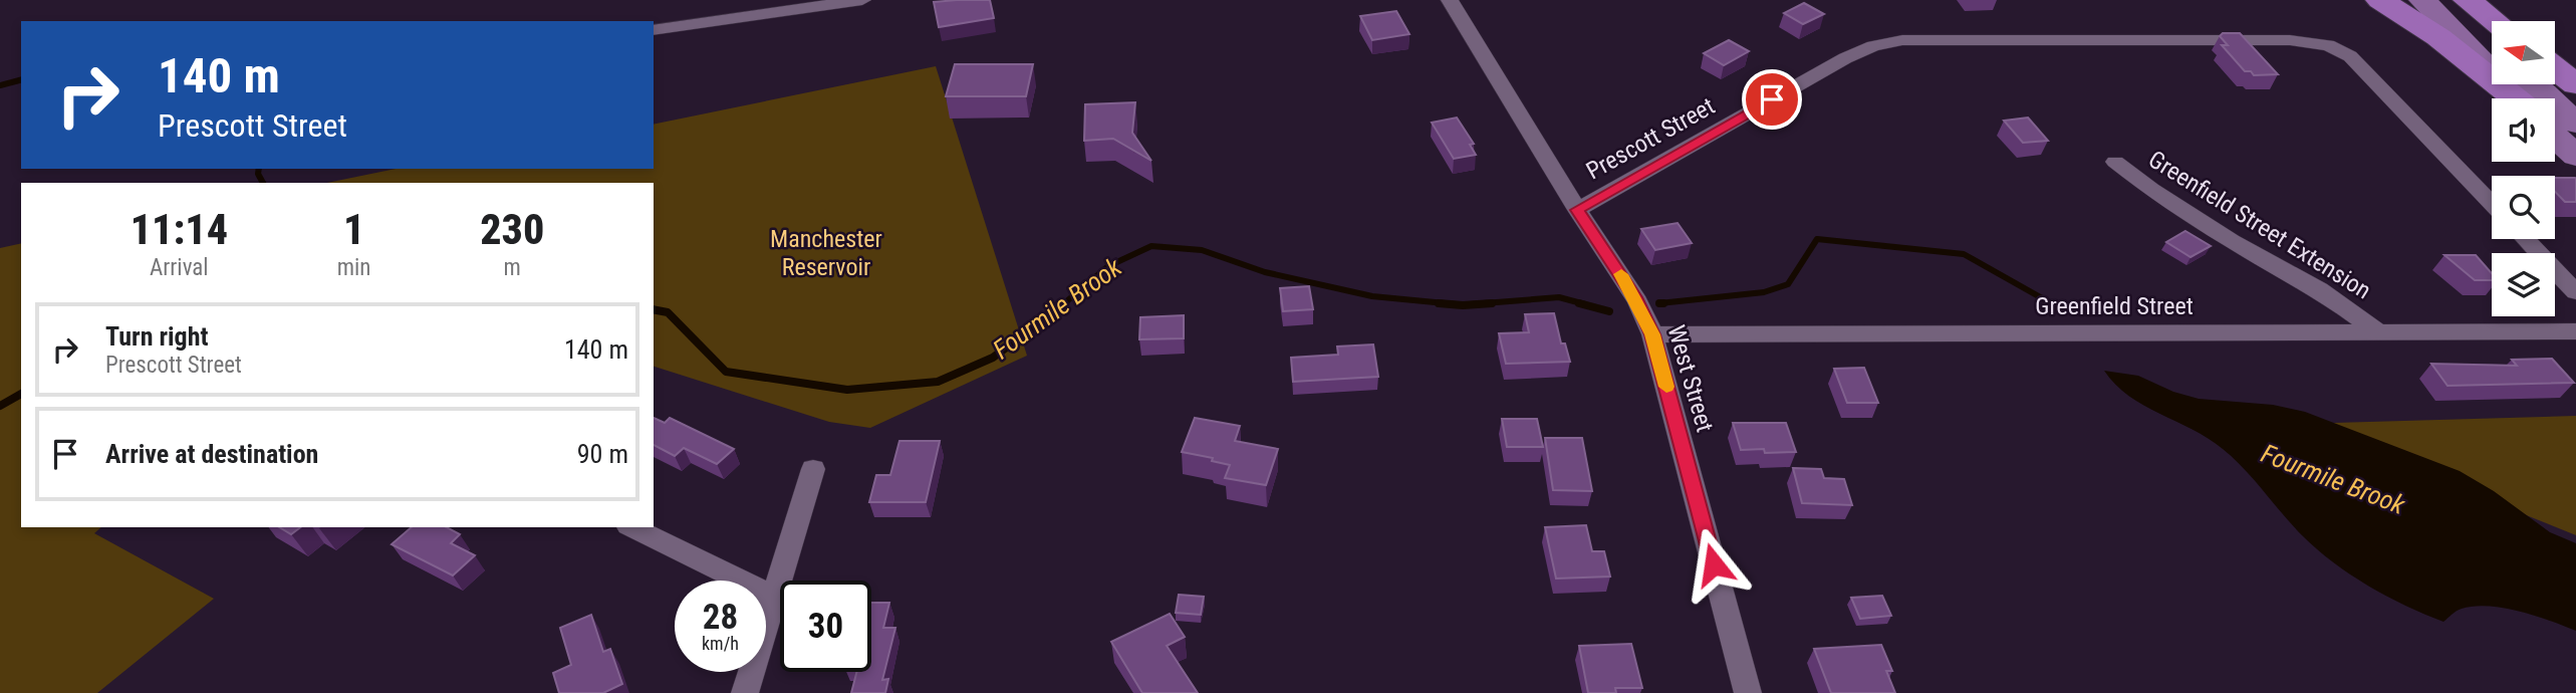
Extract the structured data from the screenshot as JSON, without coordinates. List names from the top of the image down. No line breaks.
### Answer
{"streets":{"street":["Prescott Street","Greenfield Street Extension","Greenfield Street","West Street"]},"crossings":[["Prescott Street","West Street"],["Greenfield Street Extension","Greenfield Street"],["Greenfield Street","West Street"]],"water":["Fourmile Brook"],"parks":["Manchester Reservoir"],"north":"left","page":{"turn":["140 m","Prescott Street"],"eta":["11:14","Arrival","1","min","230","m"],"list":[{"name":"Turn right","note":"Prescott Street","value":"140 m"},{"name":"Arrive at destination","value":"90 m"}],"speed":"28 km/h","limit":"30"}}
